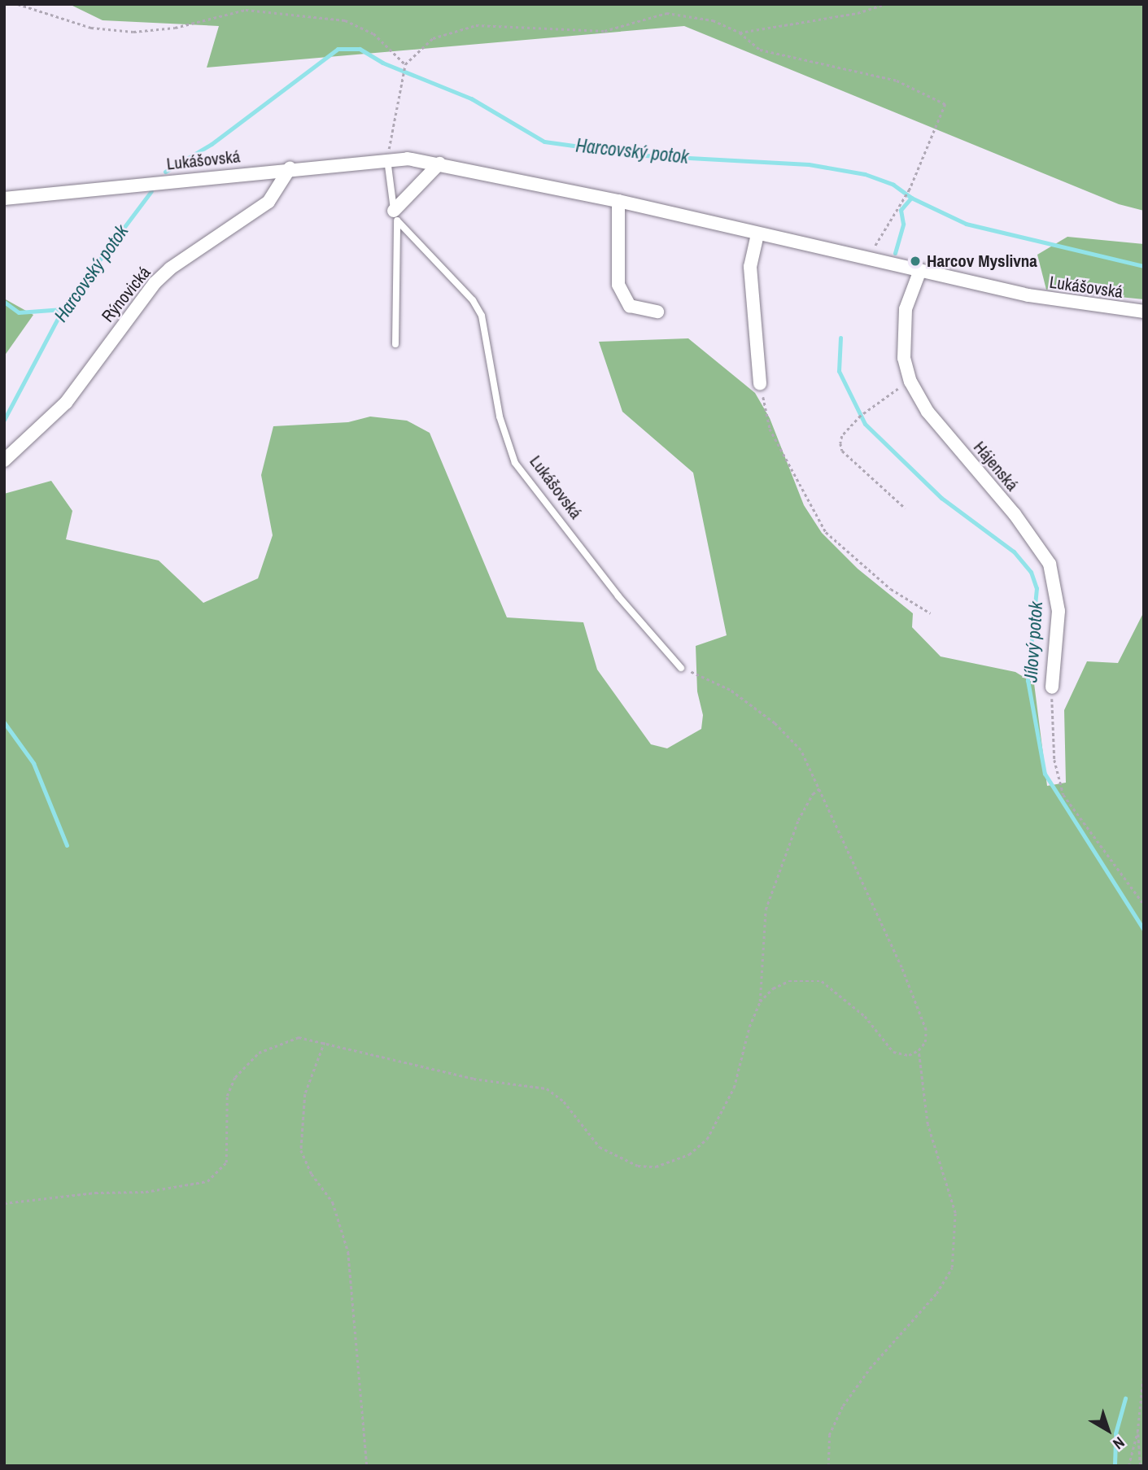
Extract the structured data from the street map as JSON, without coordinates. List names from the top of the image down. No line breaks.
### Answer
{"streets":{"street":["Lukášovská","Rýnovická","Hájenská"]},"crossings":[["Lukášovská","Rýnovická"],["Lukášovská","Hájenská"]],"water":["Harcovský potok","Jílový potok"],"places":["Harcov Myslivna"],"north":"bottom right"}
